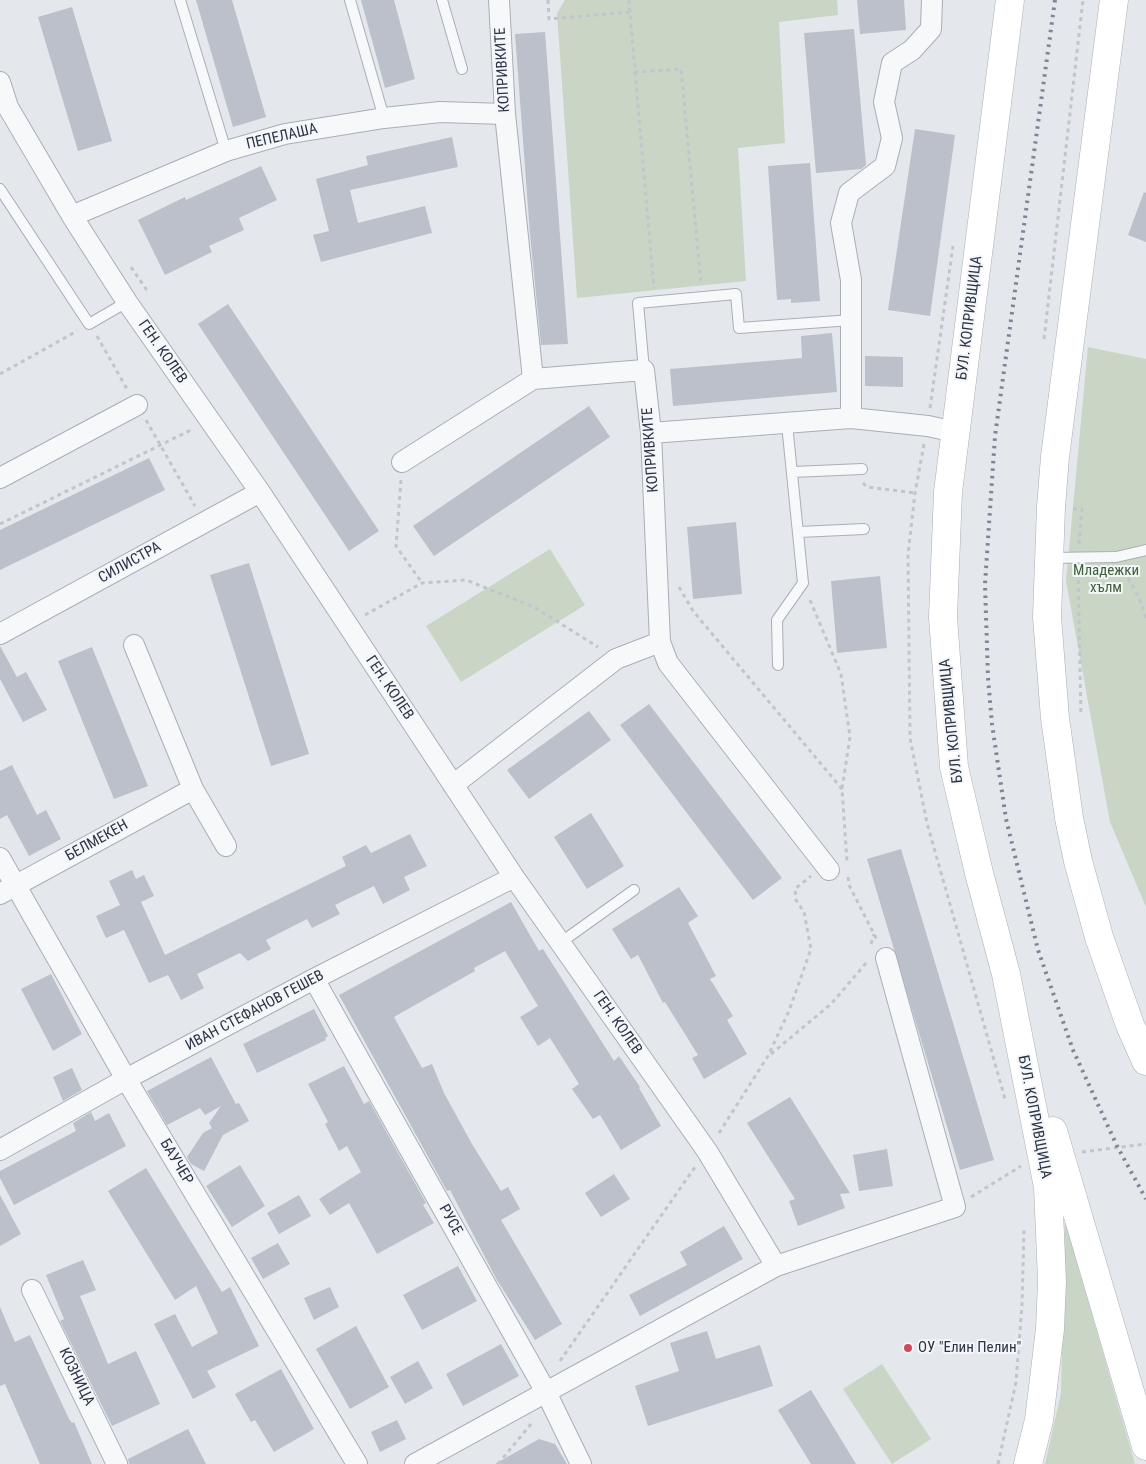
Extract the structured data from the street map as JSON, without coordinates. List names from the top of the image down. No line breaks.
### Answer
{"streets":{"main road":["БУЛ. КОПРИВЩИЦА"],"street":["КОПРИВКИТЕ","ПЕПЕЛАША","ГЕН. КОЛЕВ","СИЛИСТРА","БЕЛМЕКЕН","ИВАН СТЕФАНОВ ГЕШЕВ","БАУЧЕР","РУСЕ","КОЗНИЦА"]},"crossings":[["КОПРИВКИТЕ","ПЕПЕЛАША"],["ПЕПЕЛАША","ГЕН. КОЛЕВ"],["ГЕН. КОЛЕВ","СИЛИСТРА"],["ГЕН. КОЛЕВ","ИВАН СТЕФАНОВ ГЕШЕВ"],["БЕЛМЕКЕН","БАУЧЕР"],["ИВАН СТЕФАНОВ ГЕШЕВ","БАУЧЕР"],["ИВАН СТЕФАНОВ ГЕШЕВ","РУСЕ"]],"parks":["Младежки хълм"],"places":["ОУ \"Елин Пелин\""]}
